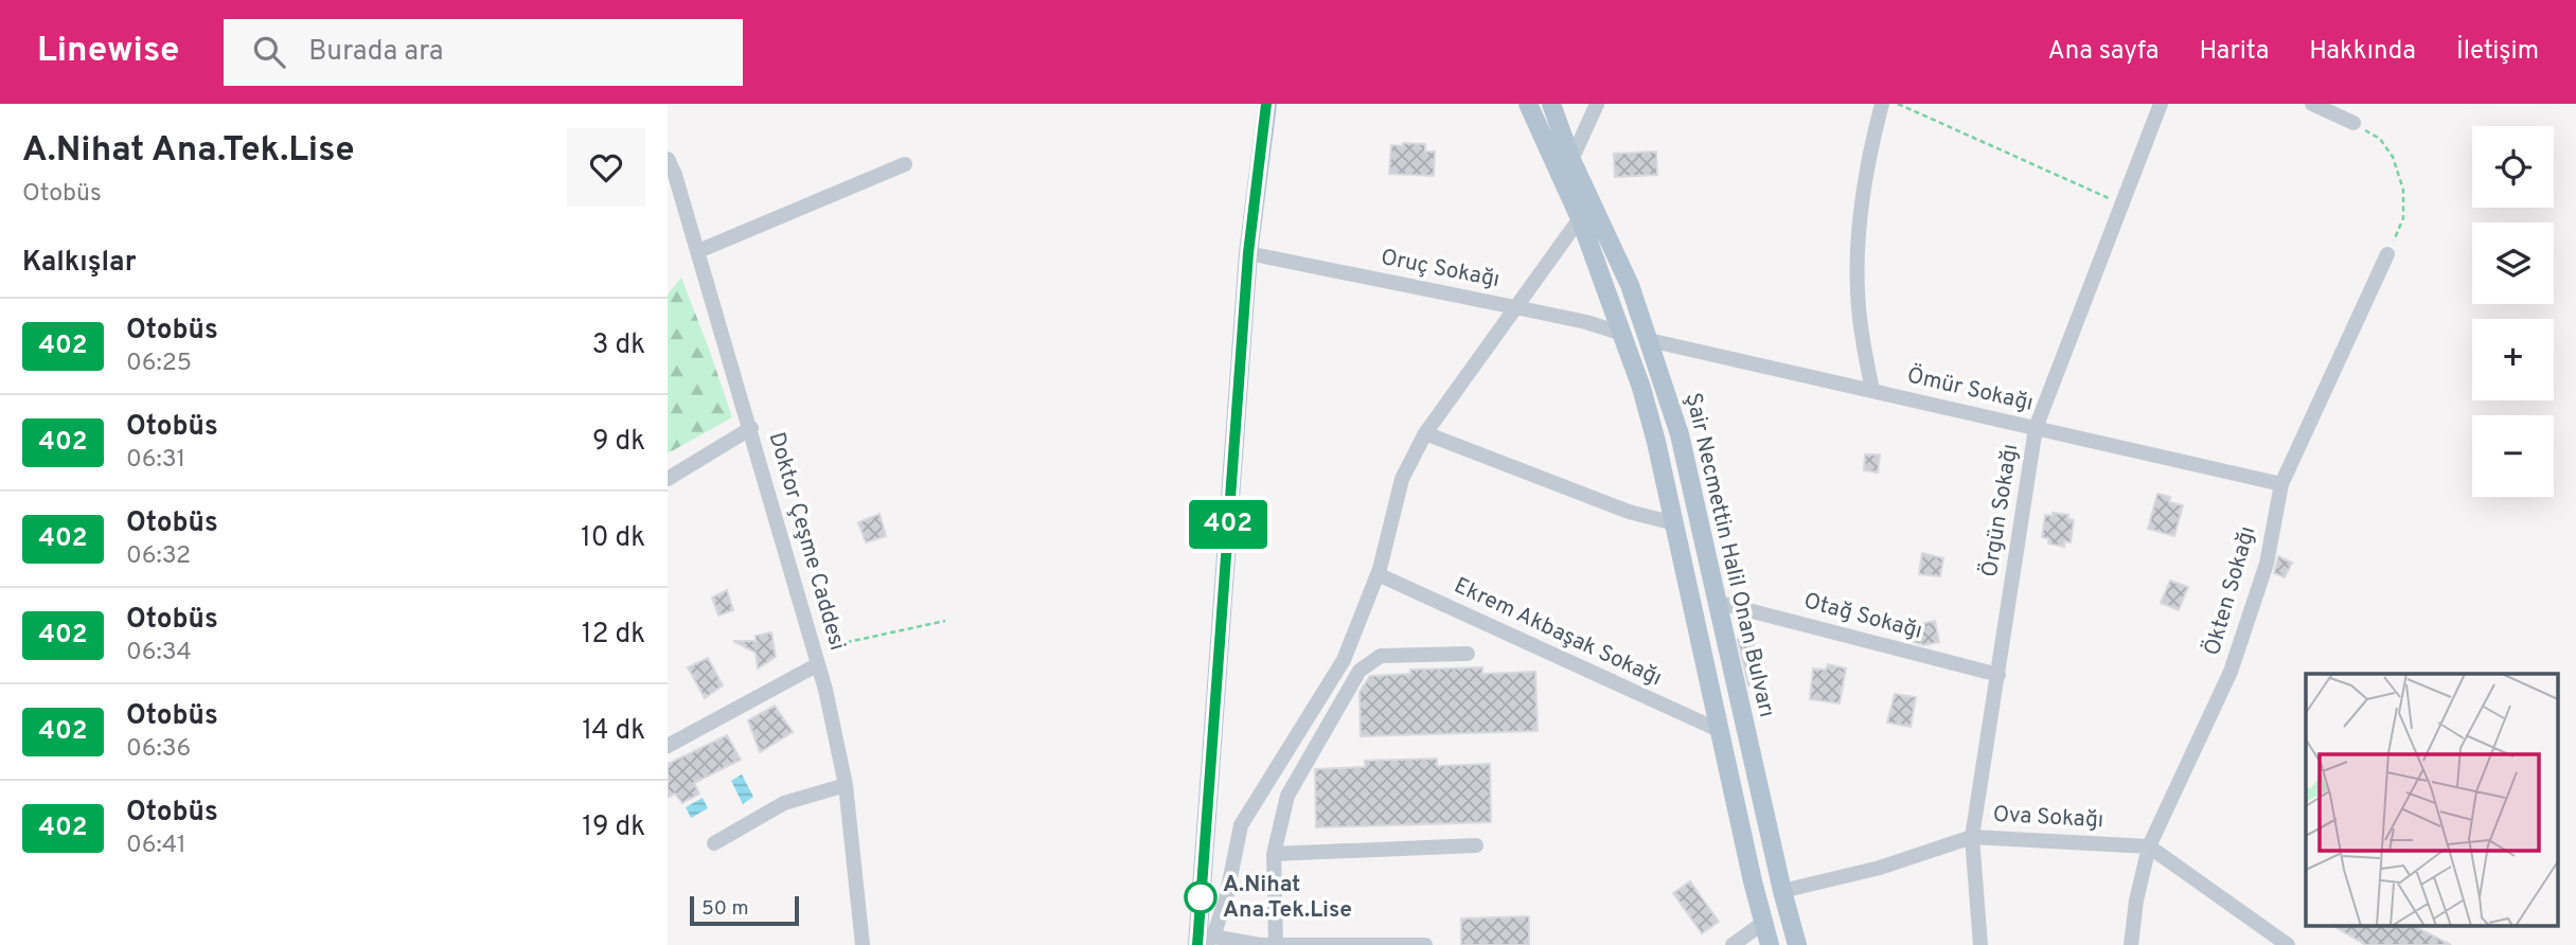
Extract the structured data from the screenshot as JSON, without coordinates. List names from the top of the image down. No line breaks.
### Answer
{"streets":{"main road":["Şair Necmettin Halil Onan Bulvarı"],"street":["Oruç Sokağı","Ömür Sokağı","Örgün Sokağı","Doktor Çeşme Caddesi","Ökten Sokağı","Otağ Sokağı","Ekrem Akbaşak Sokağı","Ova Sokağı"]},"crossings":[["Oruç Sokağı","Şair Necmettin Halil Onan Bulvarı"],["Ömür Sokağı","Örgün Sokağı"],["Ömür Sokağı","Şair Necmettin Halil Onan Bulvarı"],["Ömür Sokağı","Ökten Sokağı"],["Örgün Sokağı","Otağ Sokağı"],["Örgün Sokağı","Ova Sokağı"],["Şair Necmettin Halil Onan Bulvarı","Otağ Sokağı"],["Şair Necmettin Halil Onan Bulvarı","Ekrem Akbaşak Sokağı"],["Şair Necmettin Halil Onan Bulvarı","Ova Sokağı"],["Ökten Sokağı","Ova Sokağı"]],"places":["A.Nihat Ana.Tek.Lise"],"lines":["bus line 402"],"scale_bar":"50 m","page":{"header":"Linewise","search":"Burada ara","nav":["Ana sayfa","Harita","Hakkında","İletişim"],"heading":[["A.Nihat Ana.Tek.Lise","Otobüs"],"Kalkışlar"],"on_map":"402","map_buttons":["+","−"],"list":[{"mark":"402","name":"Otobüs","note":"06:25","value":"3 dk"},{"mark":"402","name":"Otobüs","note":"06:31","value":"9 dk"},{"mark":"402","name":"Otobüs","note":"06:32","value":"10 dk"},{"mark":"402","name":"Otobüs","note":"06:34","value":"12 dk"},{"mark":"402","name":"Otobüs","note":"06:36","value":"14 dk"},{"mark":"402","name":"Otobüs","note":"06:41","value":"19 dk"}],"scale":"50 m"}}
